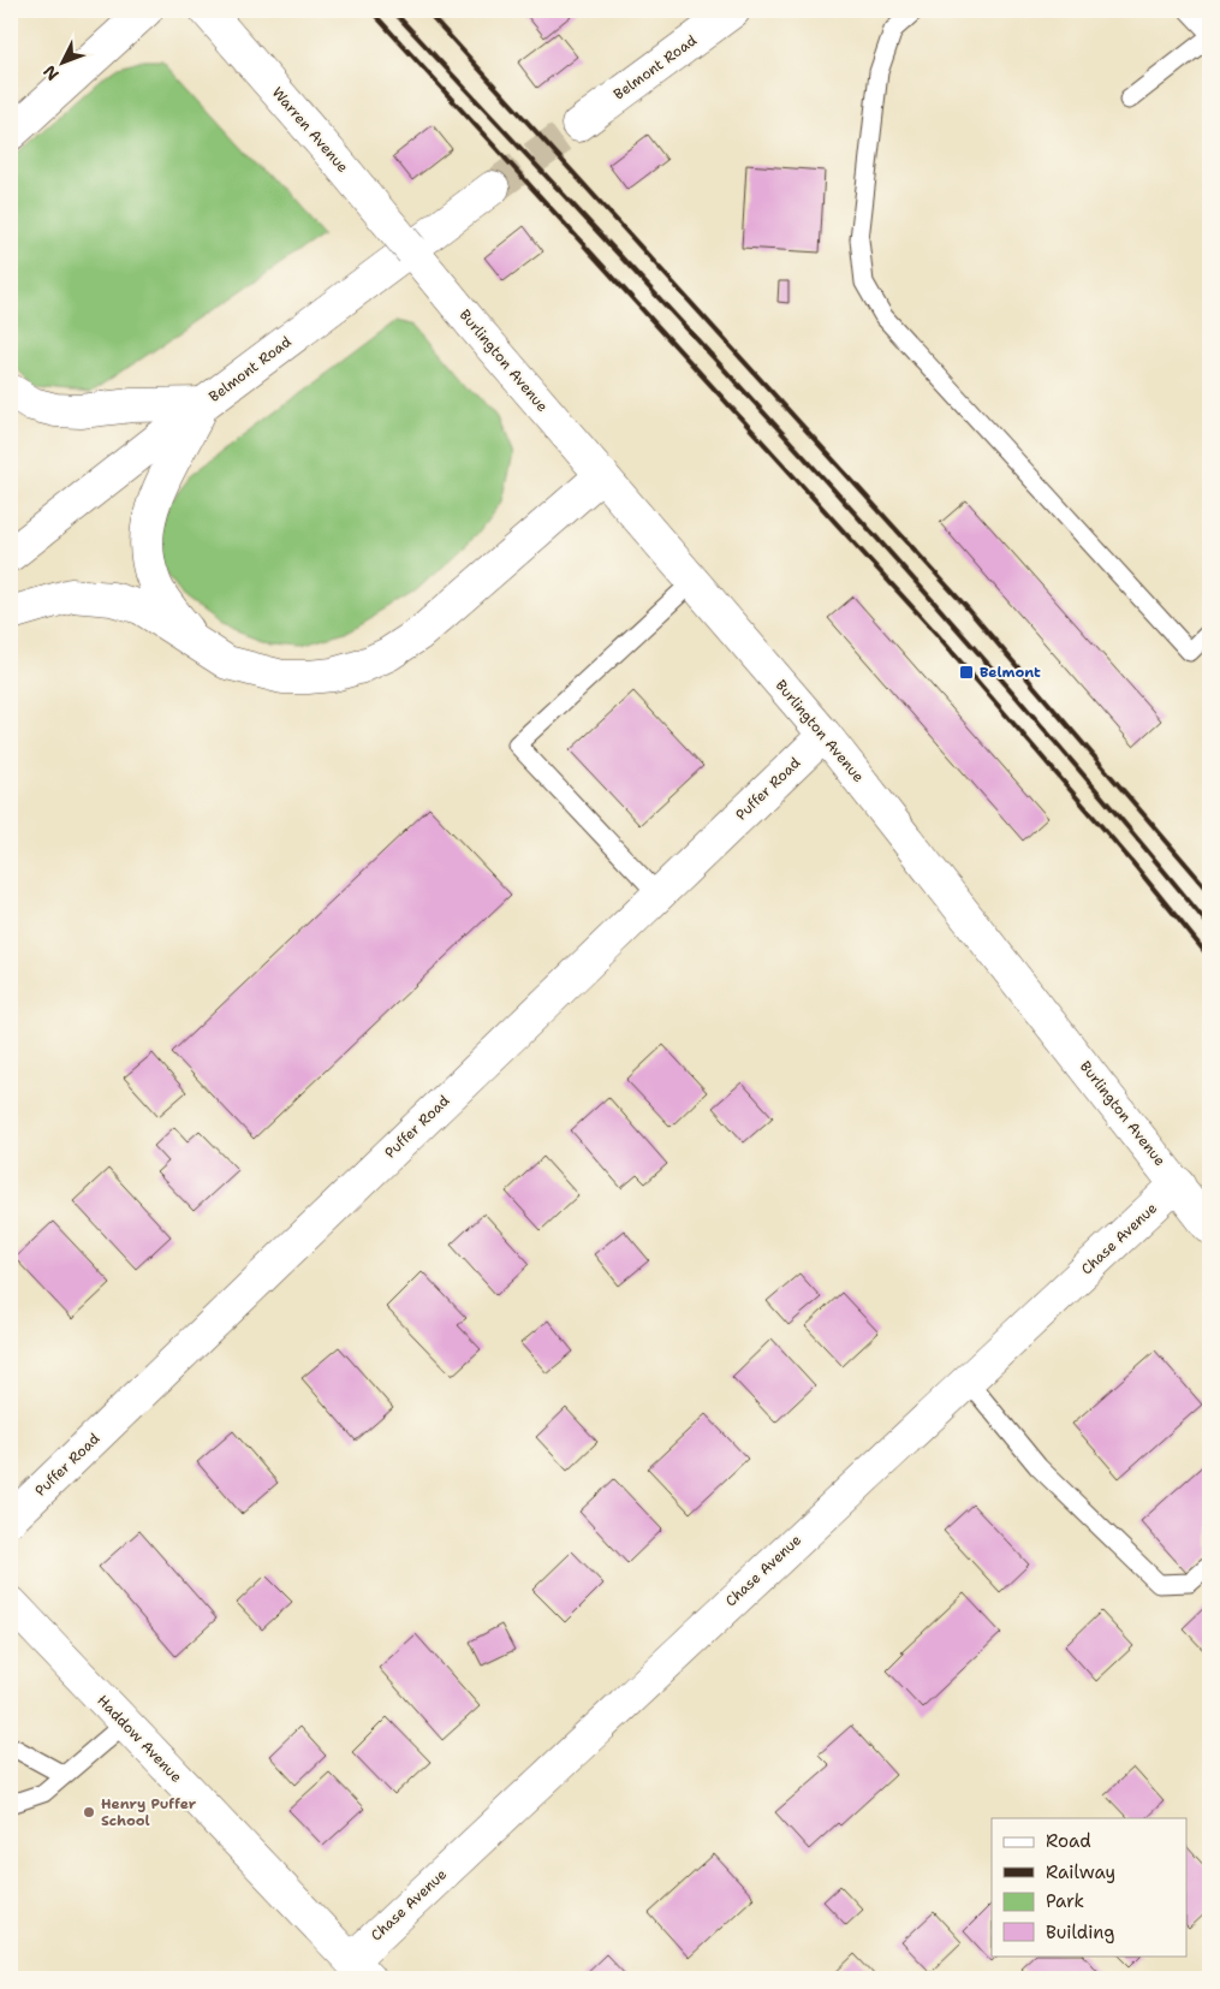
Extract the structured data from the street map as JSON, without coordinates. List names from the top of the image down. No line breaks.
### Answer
{"streets":{"street":["Belmont Road","Warren Avenue","Burlington Avenue","Puffer Road","Chase Avenue","Haddow Avenue"]},"crossings":[["Warren Avenue","Burlington Avenue"],["Burlington Avenue","Puffer Road"],["Burlington Avenue","Chase Avenue"],["Chase Avenue","Haddow Avenue"]],"places":{"transit":["Belmont"],"other":["Henry Puffer School"]},"legend":["Road","Railway","Park","Building"],"north":"bottom left"}
